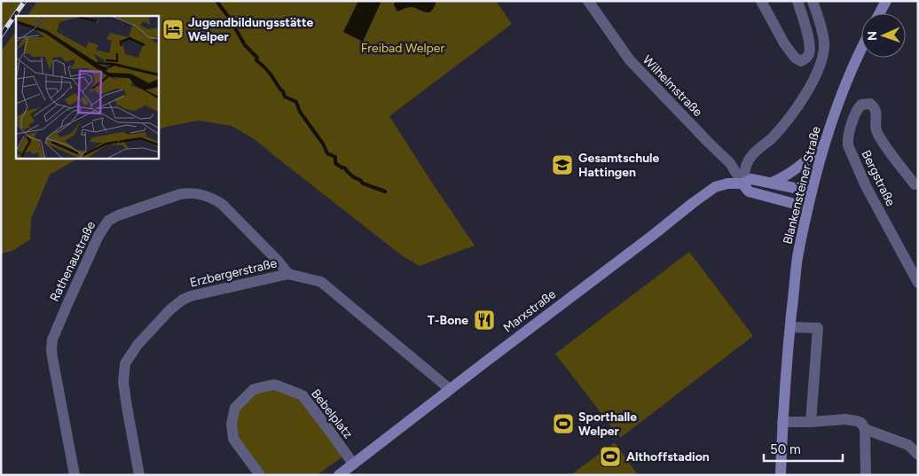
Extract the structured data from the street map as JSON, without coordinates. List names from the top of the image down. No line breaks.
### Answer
{"streets":{"street":["Wilhelmstraße","Bergstraße","Blankensteiner Straße","Rathenaustraße","Erzbergerstraße","Marxstraße","Bebelplatz"]},"crossings":[["Wilhelmstraße","Marxstraße"],["Blankensteiner Straße","Marxstraße"],["Rathenaustraße","Erzbergerstraße"],["Erzbergerstraße","Marxstraße"],["Marxstraße","Bebelplatz"]],"parks":["Freibad Welper"],"places":{"hotel":["Jugendbildungsstätte Welper"],"school or university":["Gesamtschule Hattingen"],"restaurant":["T-Bone"],"sports":["Sporthalle Welper","Althoffstadion"]},"scale_bar":"50 m","north":"left"}
